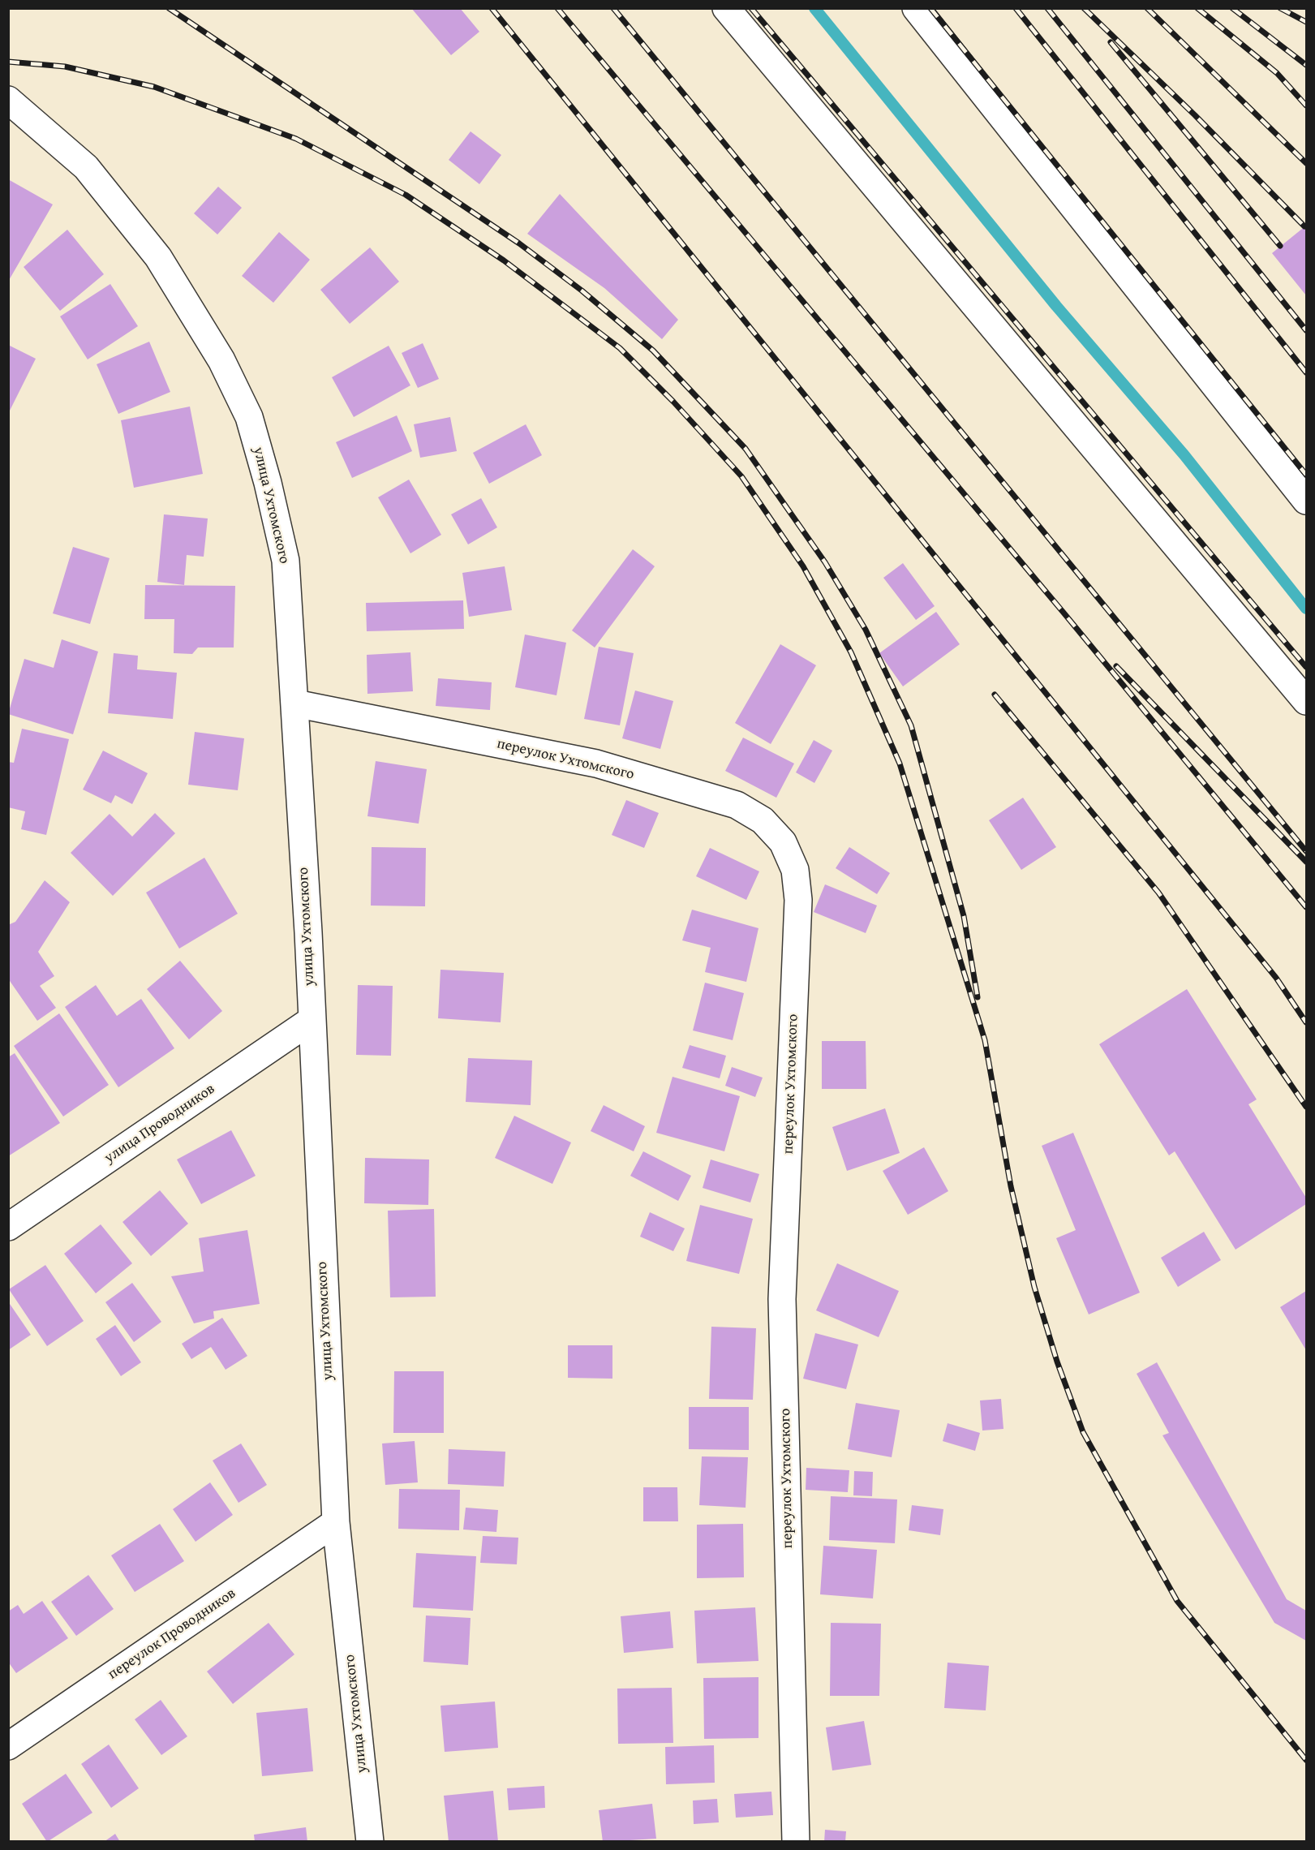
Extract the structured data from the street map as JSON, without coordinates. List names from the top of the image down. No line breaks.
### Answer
{"streets":{"street":["улица Ухтомского","переулок Ухтомского","улица Проводников","переулок Проводников"]},"crossings":[["улица Ухтомского","переулок Ухтомского"],["улица Ухтомского","улица Проводников"],["улица Ухтомского","переулок Проводников"]]}
